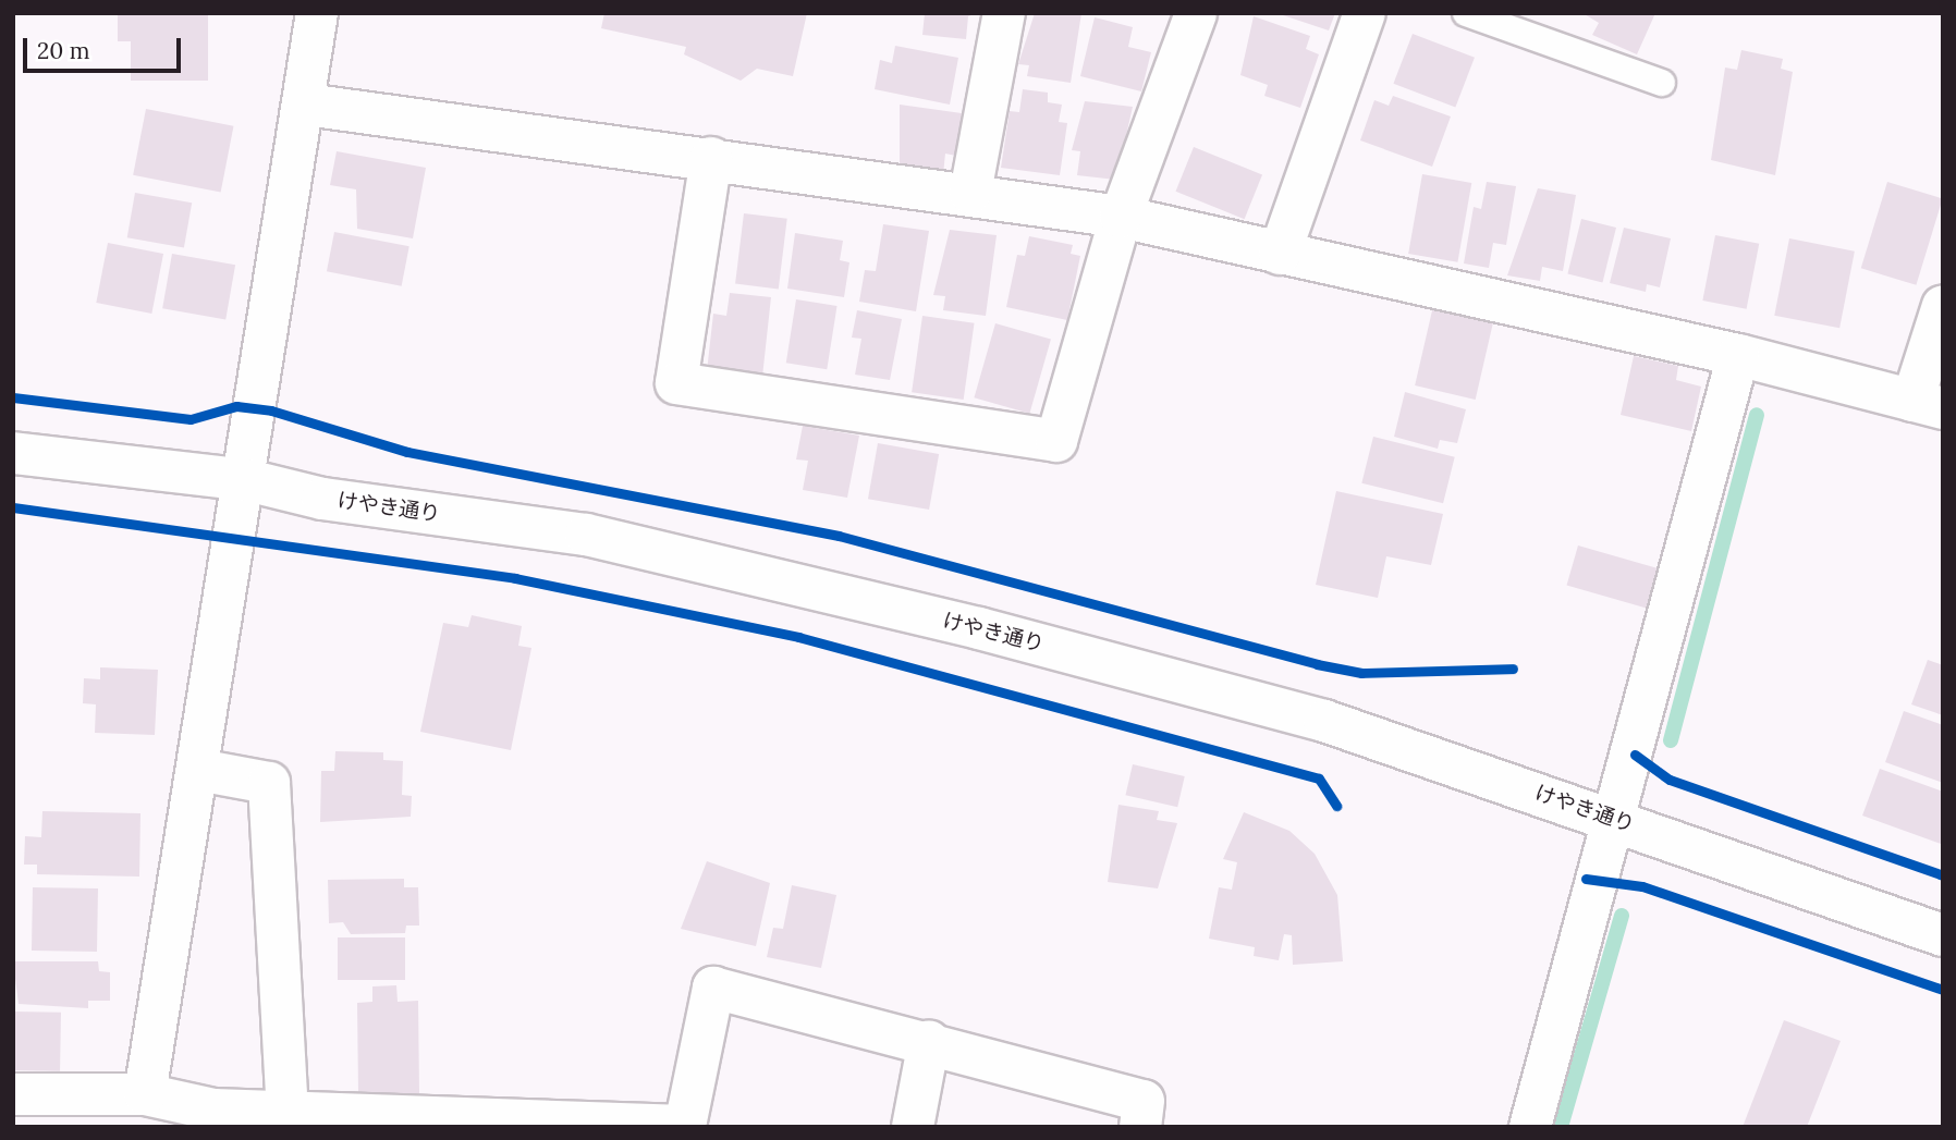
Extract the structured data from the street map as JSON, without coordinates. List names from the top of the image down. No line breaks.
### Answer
{"streets":{"street":["けやき通り"]},"scale_bar":"20 m"}
